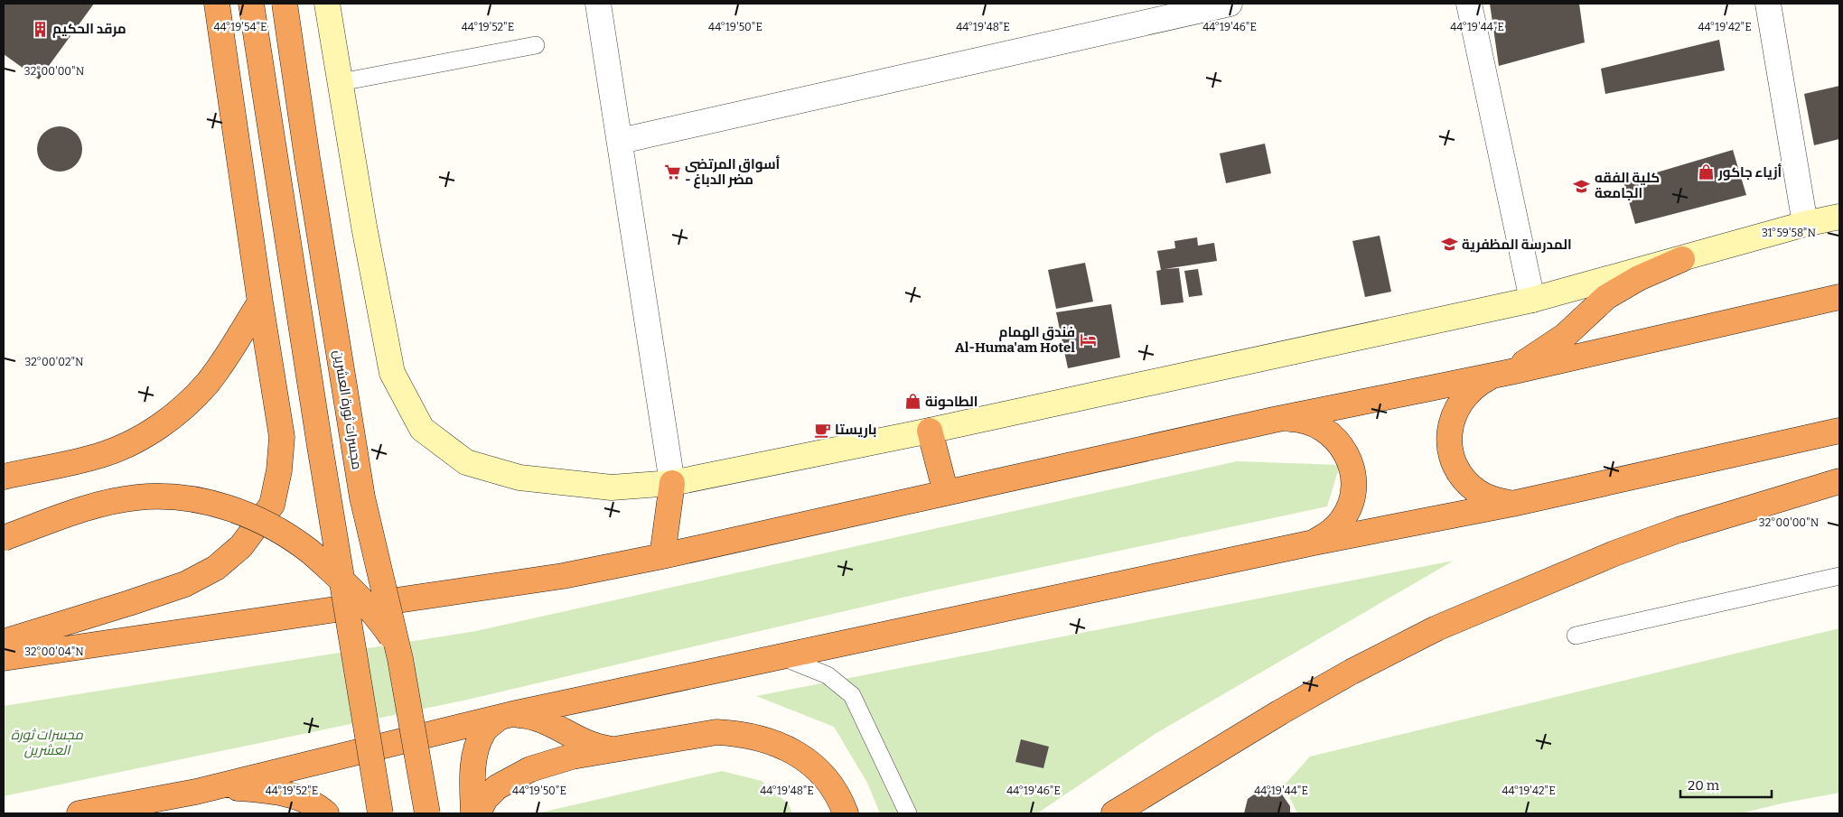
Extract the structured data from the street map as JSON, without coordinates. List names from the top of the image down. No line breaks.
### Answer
{"streets":{"highway":["مجسرات ثورة العشرين"]},"parks":["مجسرات ثورة العشرين"],"places":{"building":["مرقد الحكيم"],"supermarket":["أسواق المرتضى - مضر الدباغ"],"shop":["أزياء جاكور","الطاحونة"],"school or university":["كلية الفقه الجامعة","المدرسة المظفرية"],"hotel":["فندق الهمام Al-Huma'am Hotel"],"cafe":["باريستا"]},"scale_bar":"20 m","coordinates":["44°19'54\"E","44°19'52\"E","44°19'50\"E","44°19'48\"E","44°19'46\"E","44°19'44\"E","44°19'42\"E","32°00'00\"N","31°59'58\"N","32°00'02\"N","32°00'04\"N"]}
